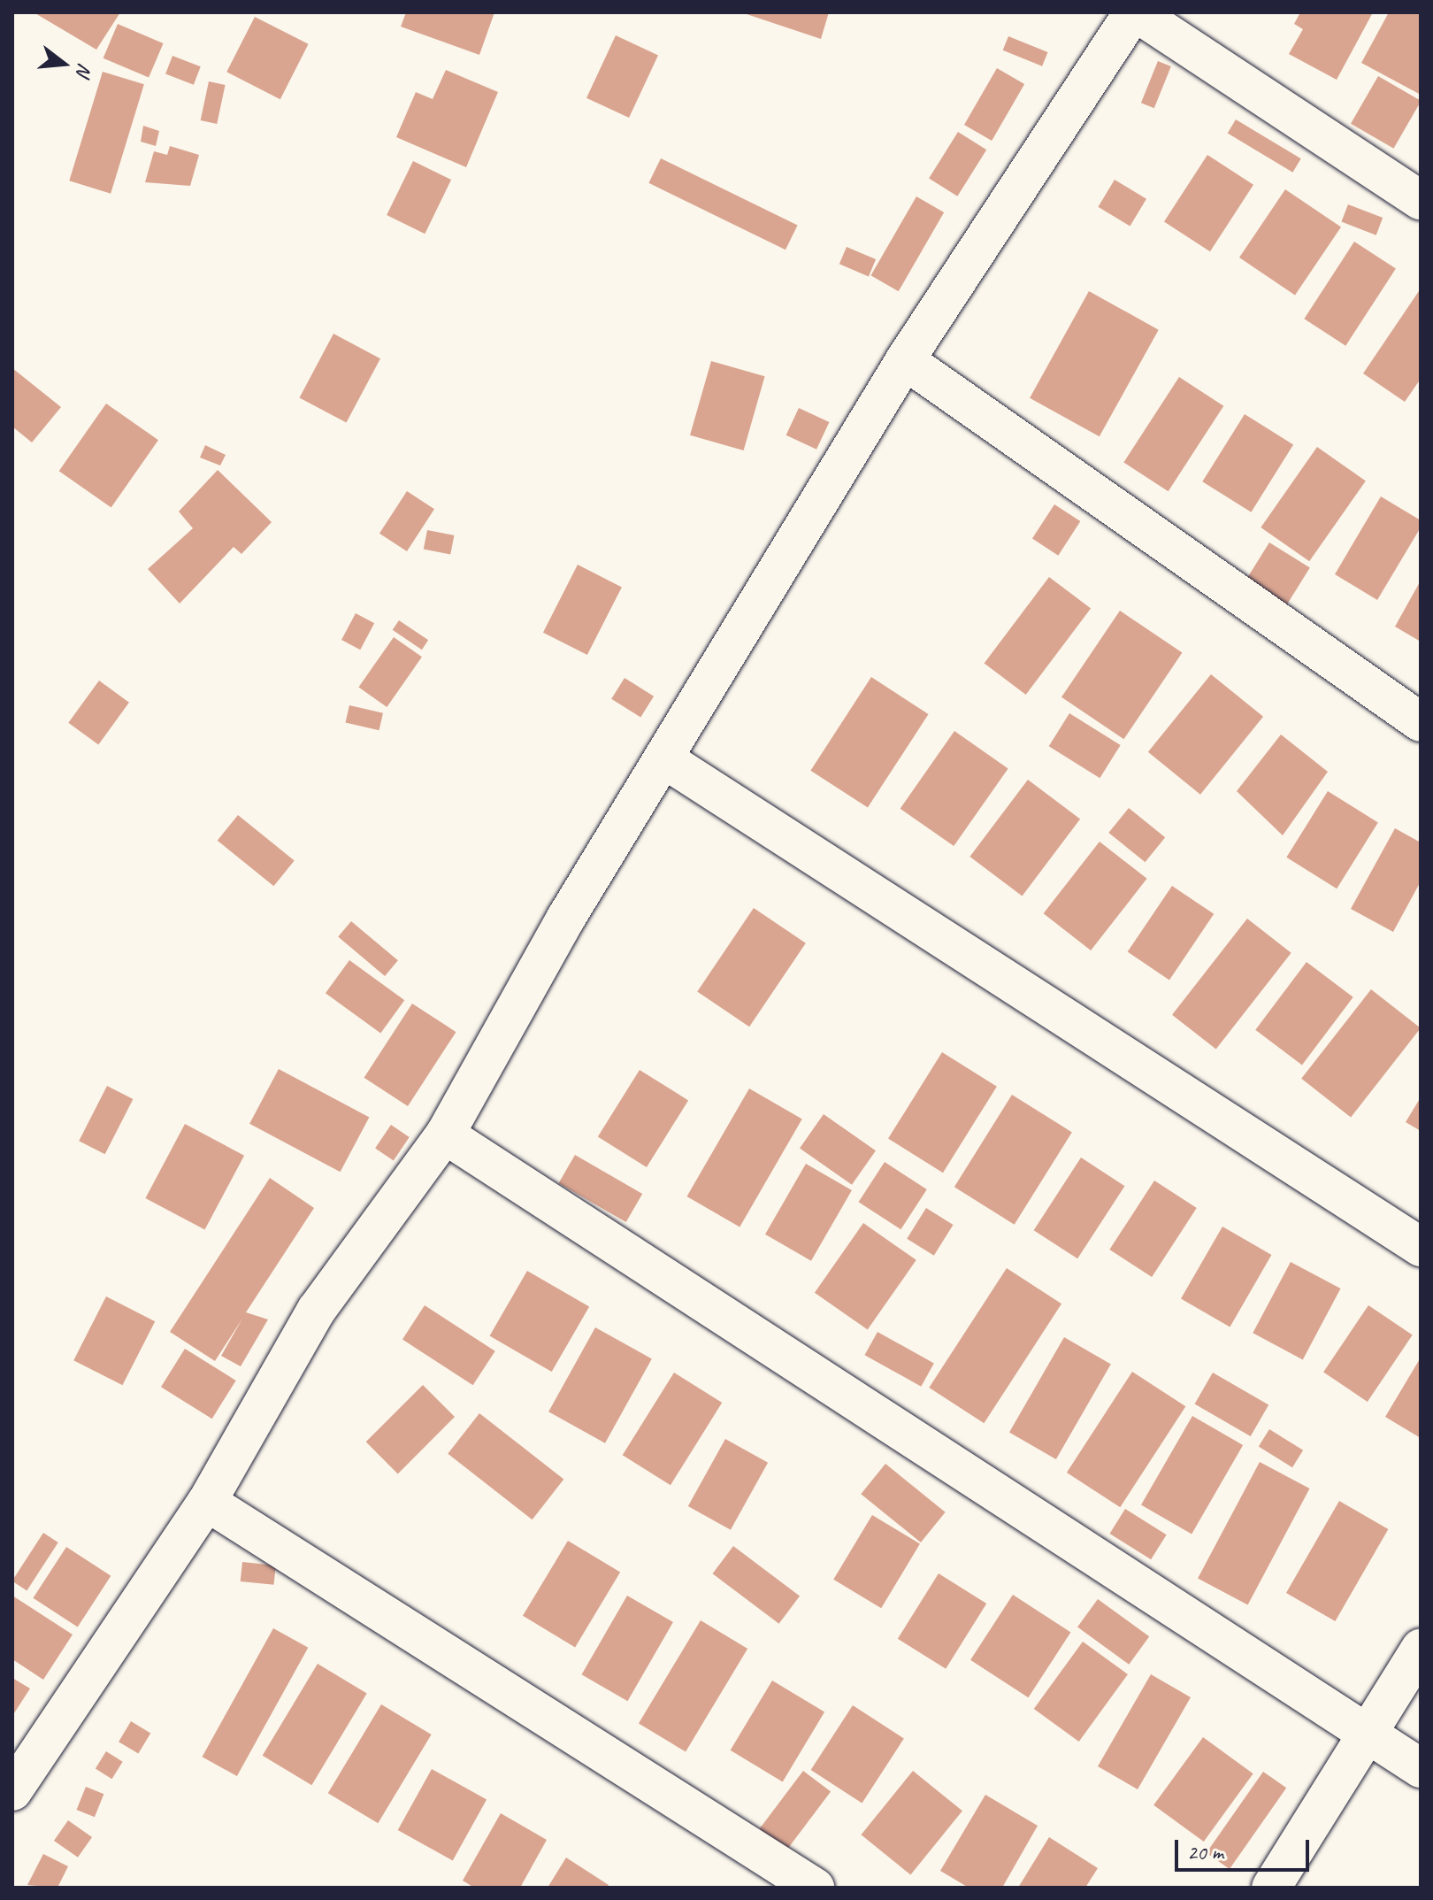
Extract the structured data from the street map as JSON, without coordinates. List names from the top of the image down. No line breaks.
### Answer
{"scale_bar":"20 m","north":"right"}
